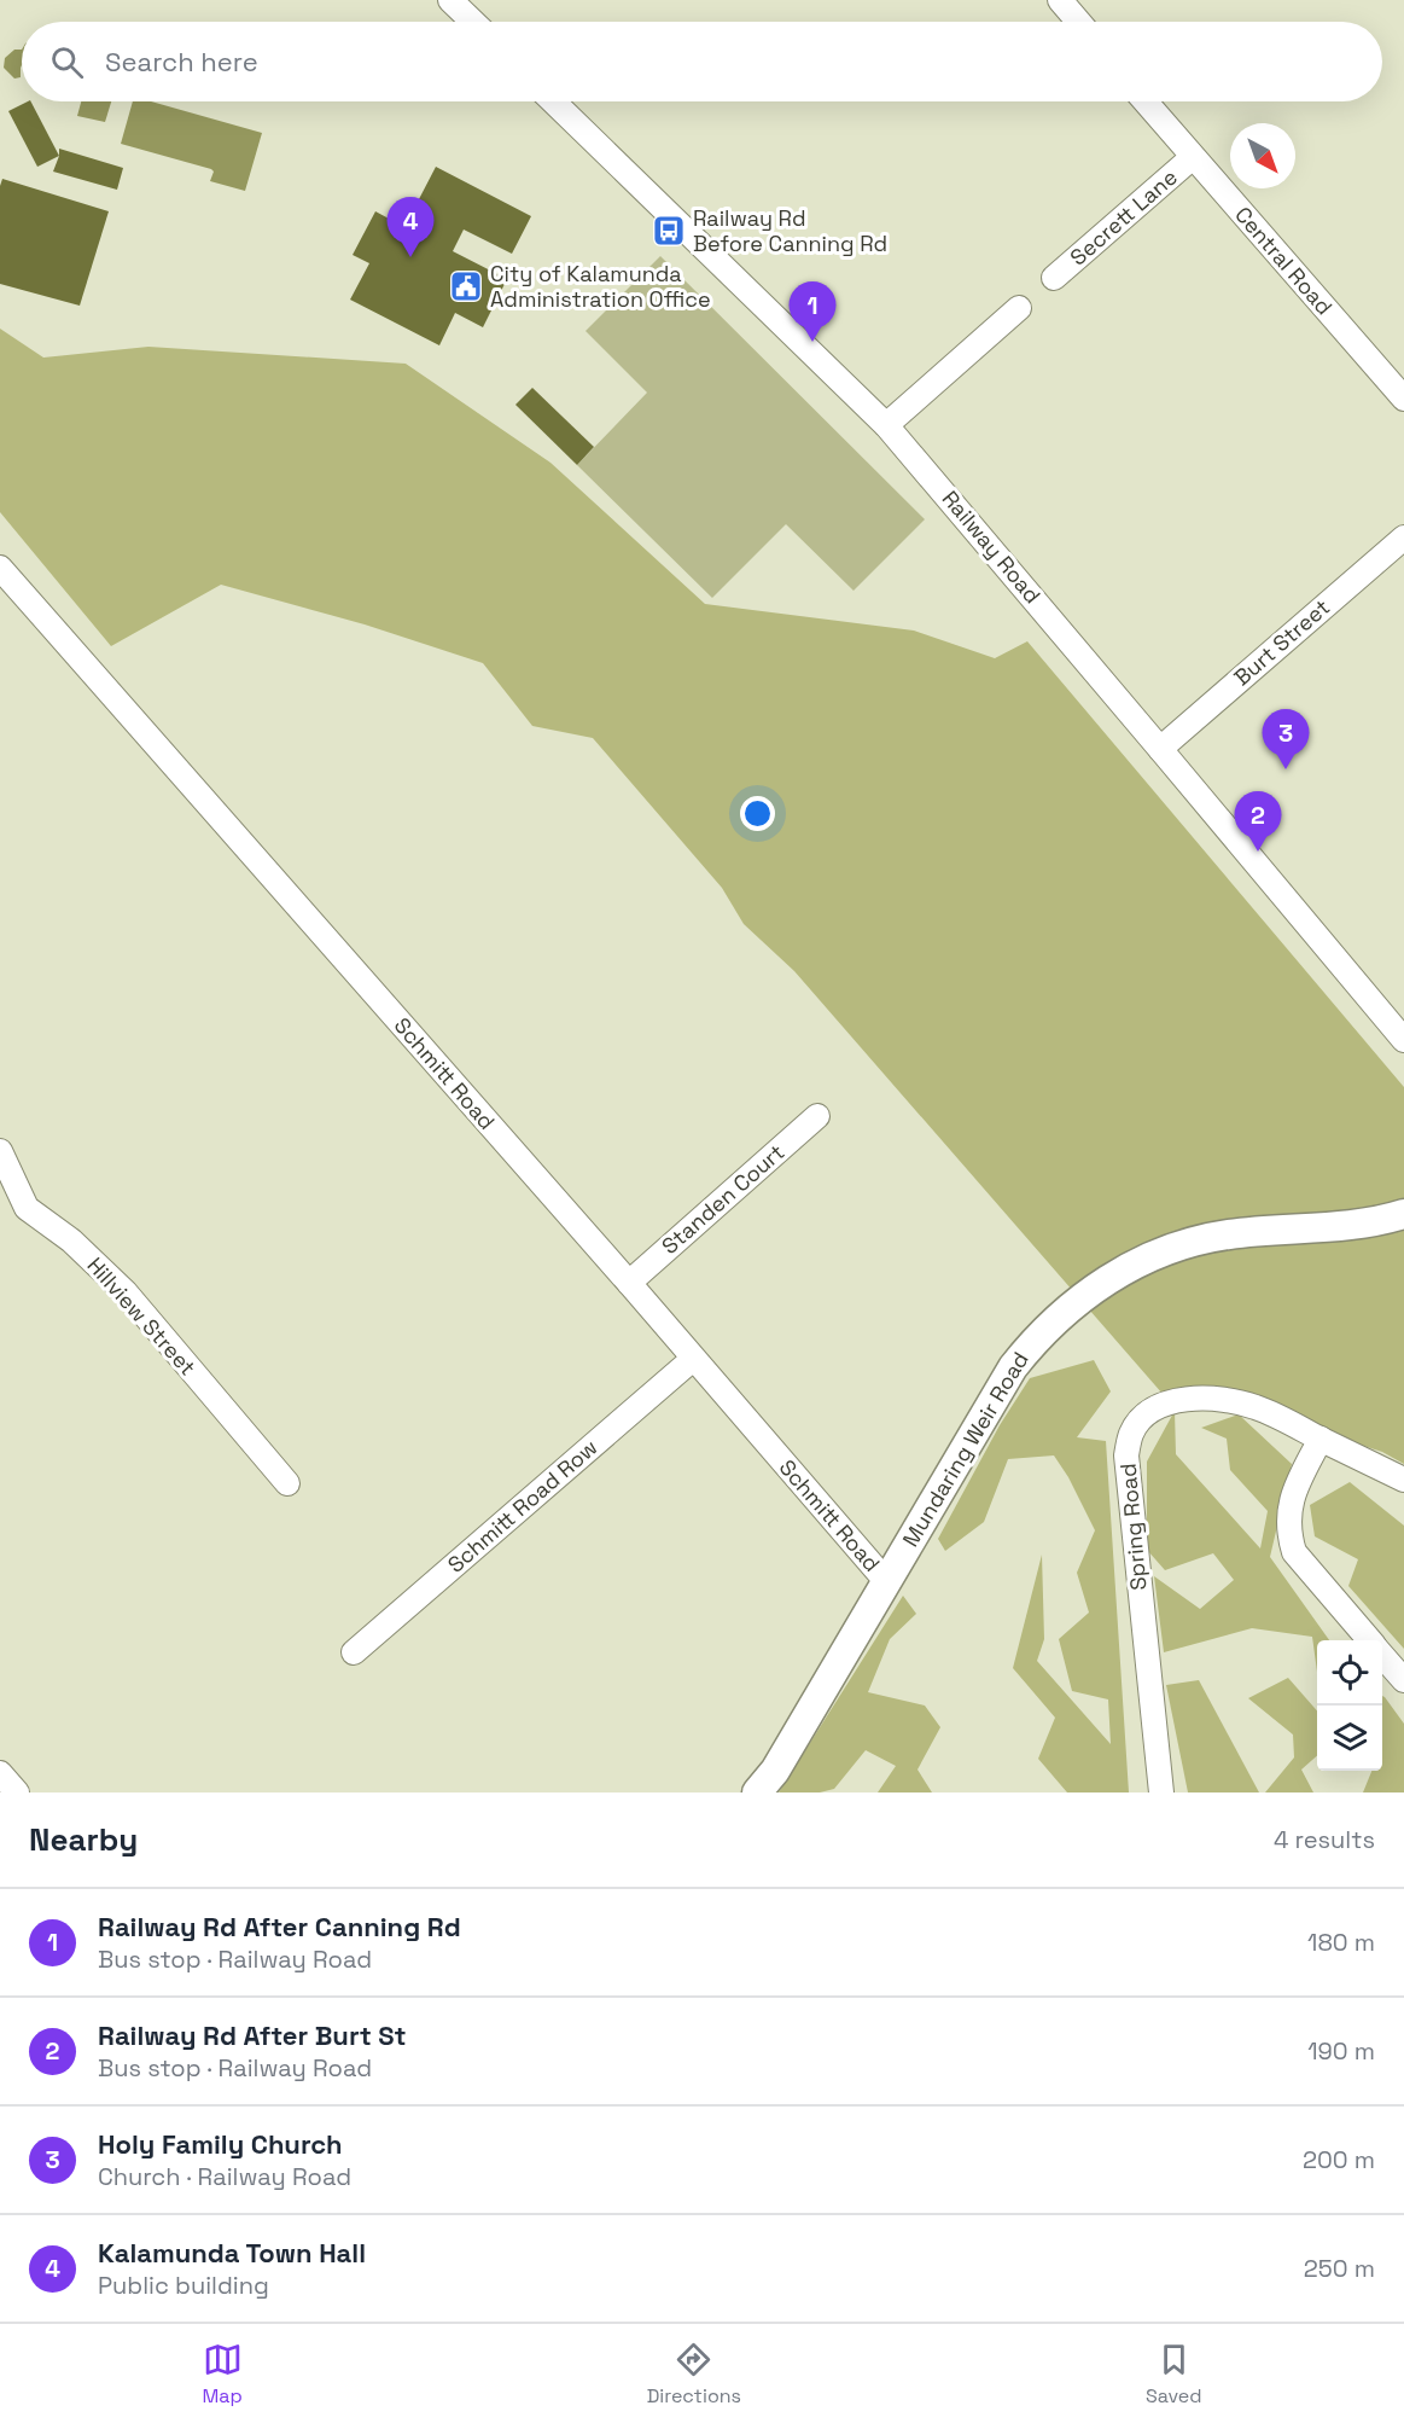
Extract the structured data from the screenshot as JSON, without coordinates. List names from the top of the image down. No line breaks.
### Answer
{"streets":{"main road":["Mundaring Weir Road"],"street":["Secrett Lane","Central Road","Railway Road","Burt Street","Schmitt Road","Standen Court","Hillview Street","Schmitt Road Row","Spring Road"]},"crossings":[["Secrett Lane","Central Road"],["Railway Road","Burt Street"],["Schmitt Road","Standen Court"],["Schmitt Road","Mundaring Weir Road"],["Schmitt Road","Schmitt Road Row"]],"places":{"bus stop":["Railway Rd Before Canning Rd"],"public building":["City of Kalamunda Administration Office"]},"north":"bottom right","page":{"search":"Search here","pins":["4","1","3","2"],"heading":["Nearby","4 results"],"list":[{"mark":"1","name":"Railway Rd After Canning Rd","note":"Bus stop · Railway Road","value":"180 m"},{"mark":"2","name":"Railway Rd After Burt St","note":"Bus stop · Railway Road","value":"190 m"},{"mark":"3","name":"Holy Family Church","note":"Church · Railway Road","value":"200 m"},{"mark":"4","name":"Kalamunda Town Hall","note":"Public building","value":"250 m"}],"nav":["Map","Directions","Saved"]}}
